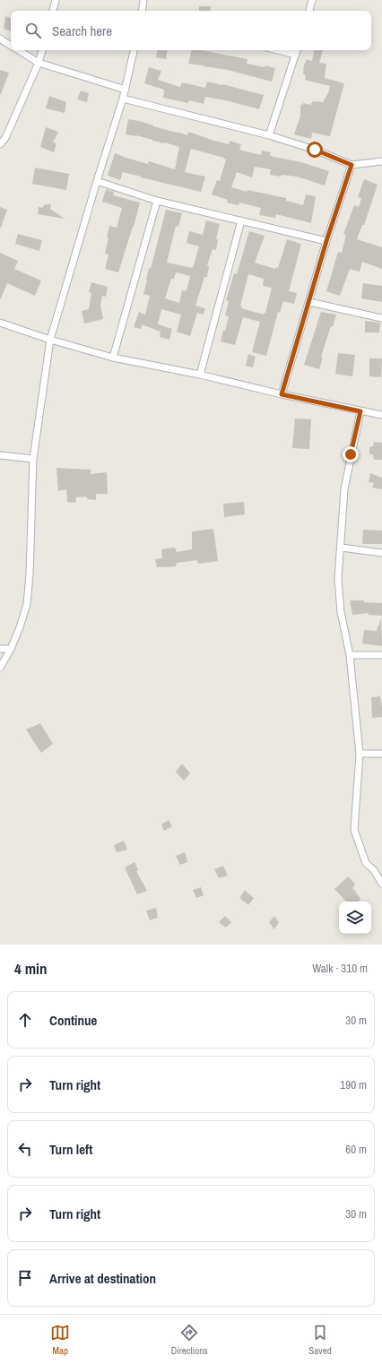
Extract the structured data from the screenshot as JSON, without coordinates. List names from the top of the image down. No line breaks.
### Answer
{"page":{"search":"Search here","heading":["4 min","Walk · 310 m"],"list":[["Continue","30 m"],["Turn right","190 m"],["Turn left","60 m"],["Turn right","30 m"],"Arrive at destination"],"nav":["Map","Directions","Saved"]}}
